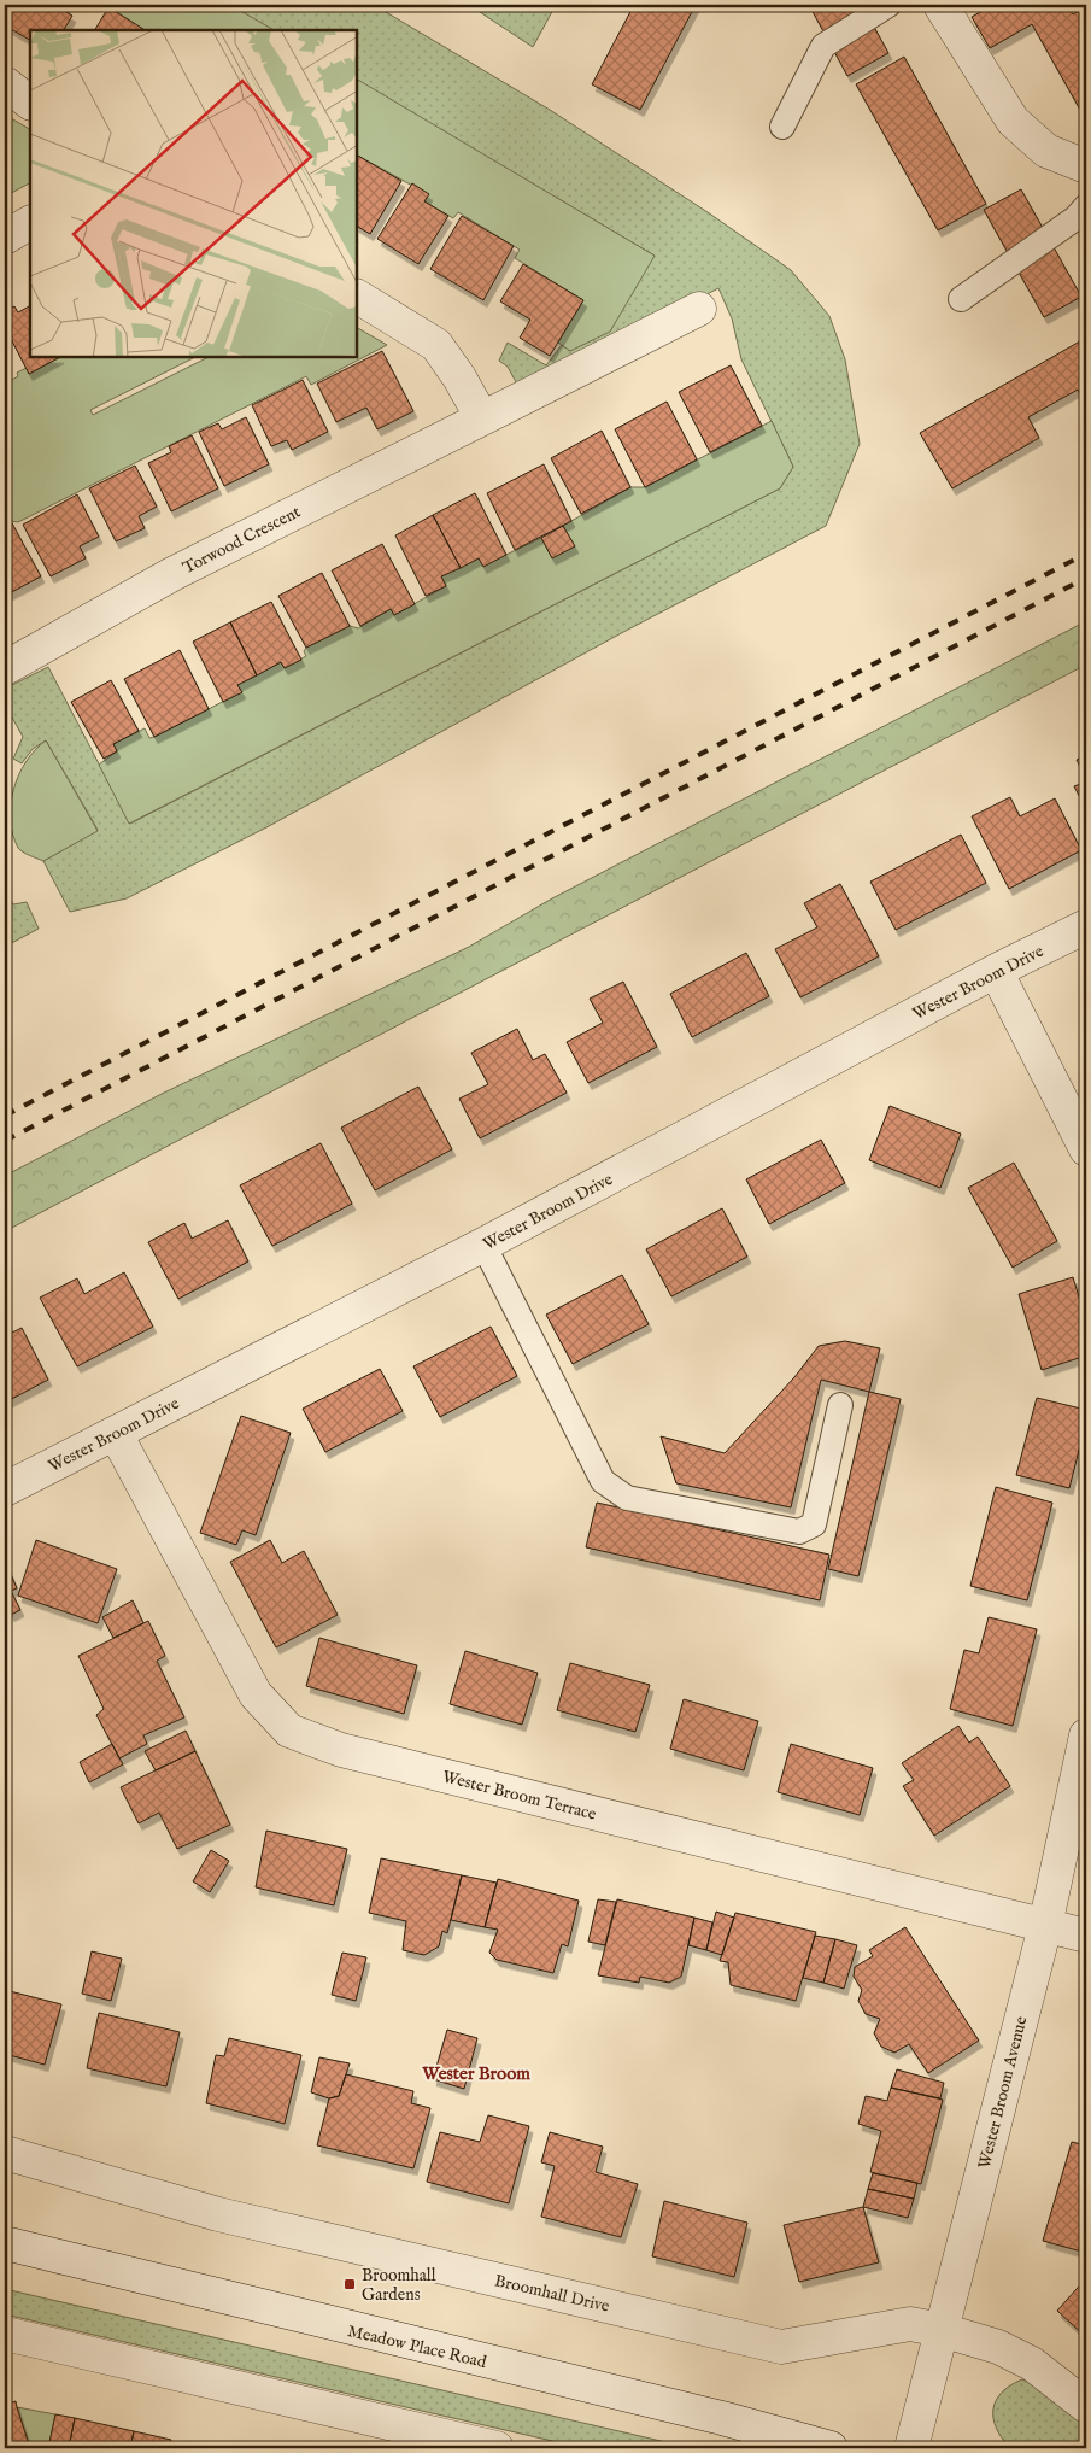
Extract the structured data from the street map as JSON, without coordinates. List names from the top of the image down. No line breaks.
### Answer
{"streets":{"street":["Torwood Crescent","Wester Broom Drive","Wester Broom Terrace","Wester Broom Avenue","Broomhall Drive","Meadow Place Road"]},"crossings":[["Wester Broom Drive","Wester Broom Terrace"],["Wester Broom Terrace","Wester Broom Avenue"],["Wester Broom Avenue","Broomhall Drive"]],"districts":["Wester Broom"],"places":{"transit":["Broomhall Gardens"]}}
